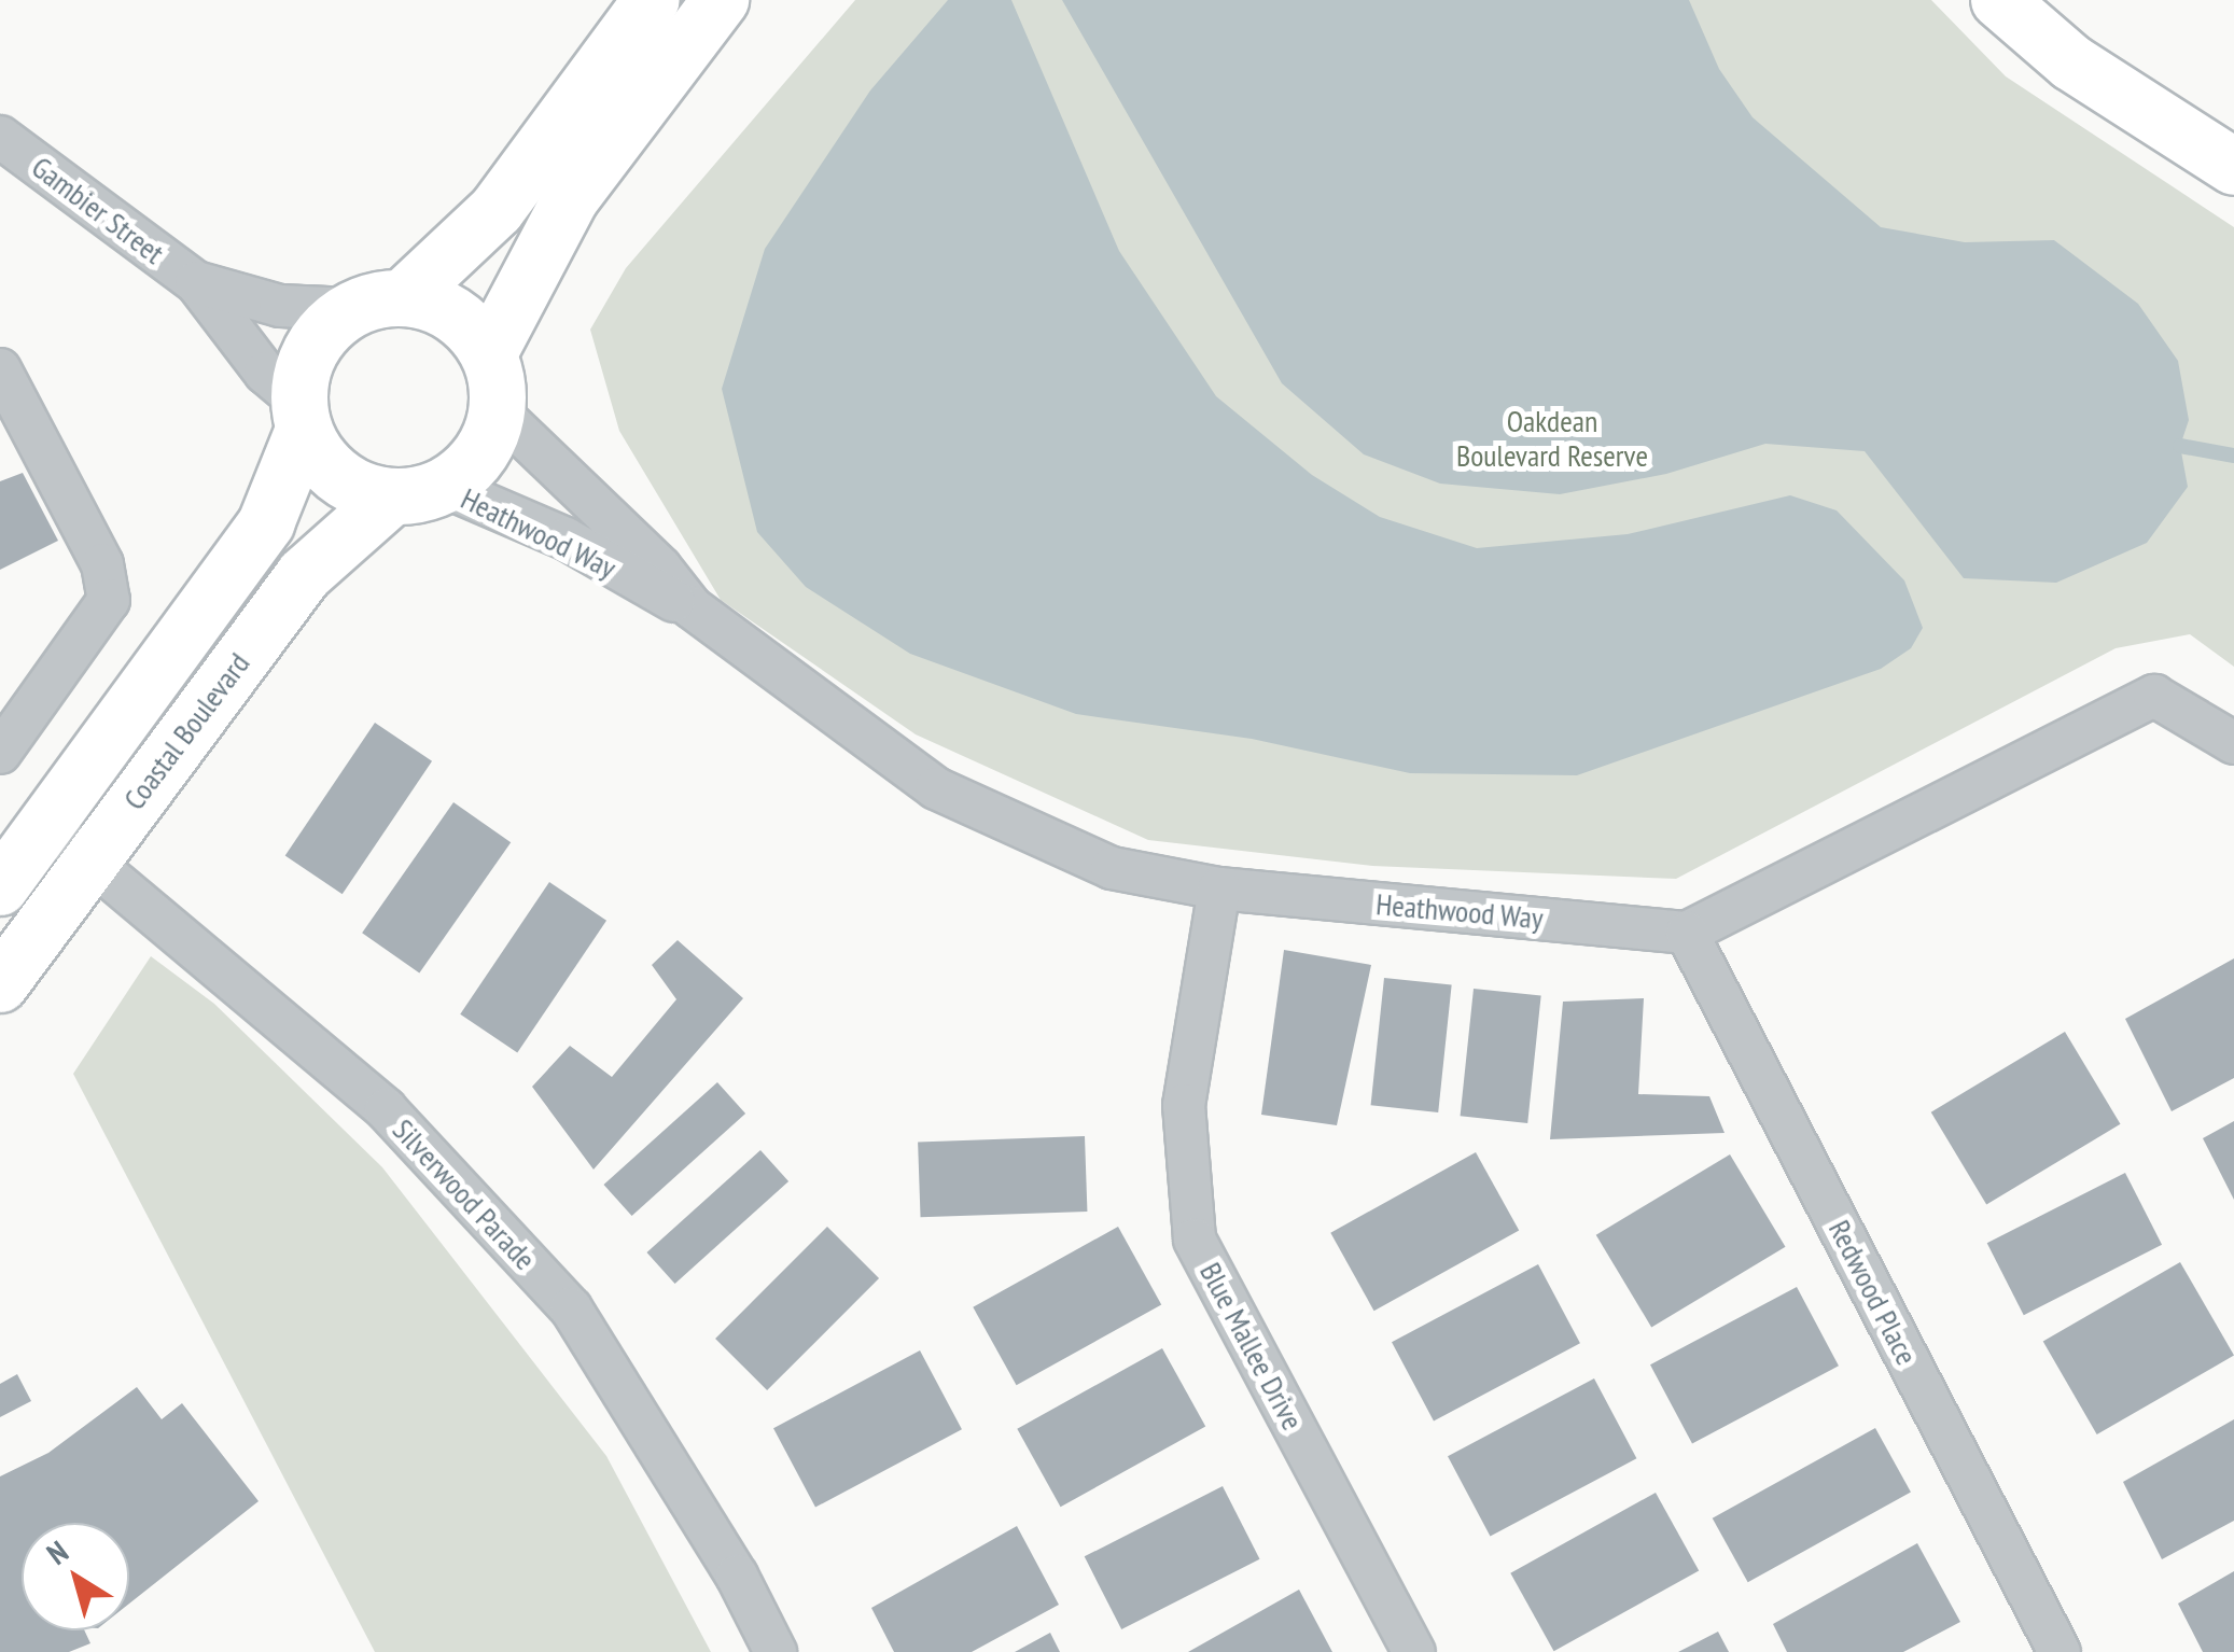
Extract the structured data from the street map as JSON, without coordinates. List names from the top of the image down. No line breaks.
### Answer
{"streets":{"street":["Gambier Street","Heathwood Way","Coastal Boulevard","Silverwood Parade","Redwood Place","Blue Mallee Drive"]},"crossings":[["Gambier Street","Heathwood Way"],["Gambier Street","Coastal Boulevard"],["Heathwood Way","Coastal Boulevard"],["Heathwood Way","Redwood Place"],["Heathwood Way","Blue Mallee Drive"],["Coastal Boulevard","Silverwood Parade"]],"parks":["Oakdean Boulevard Reserve"],"north":"top left"}
